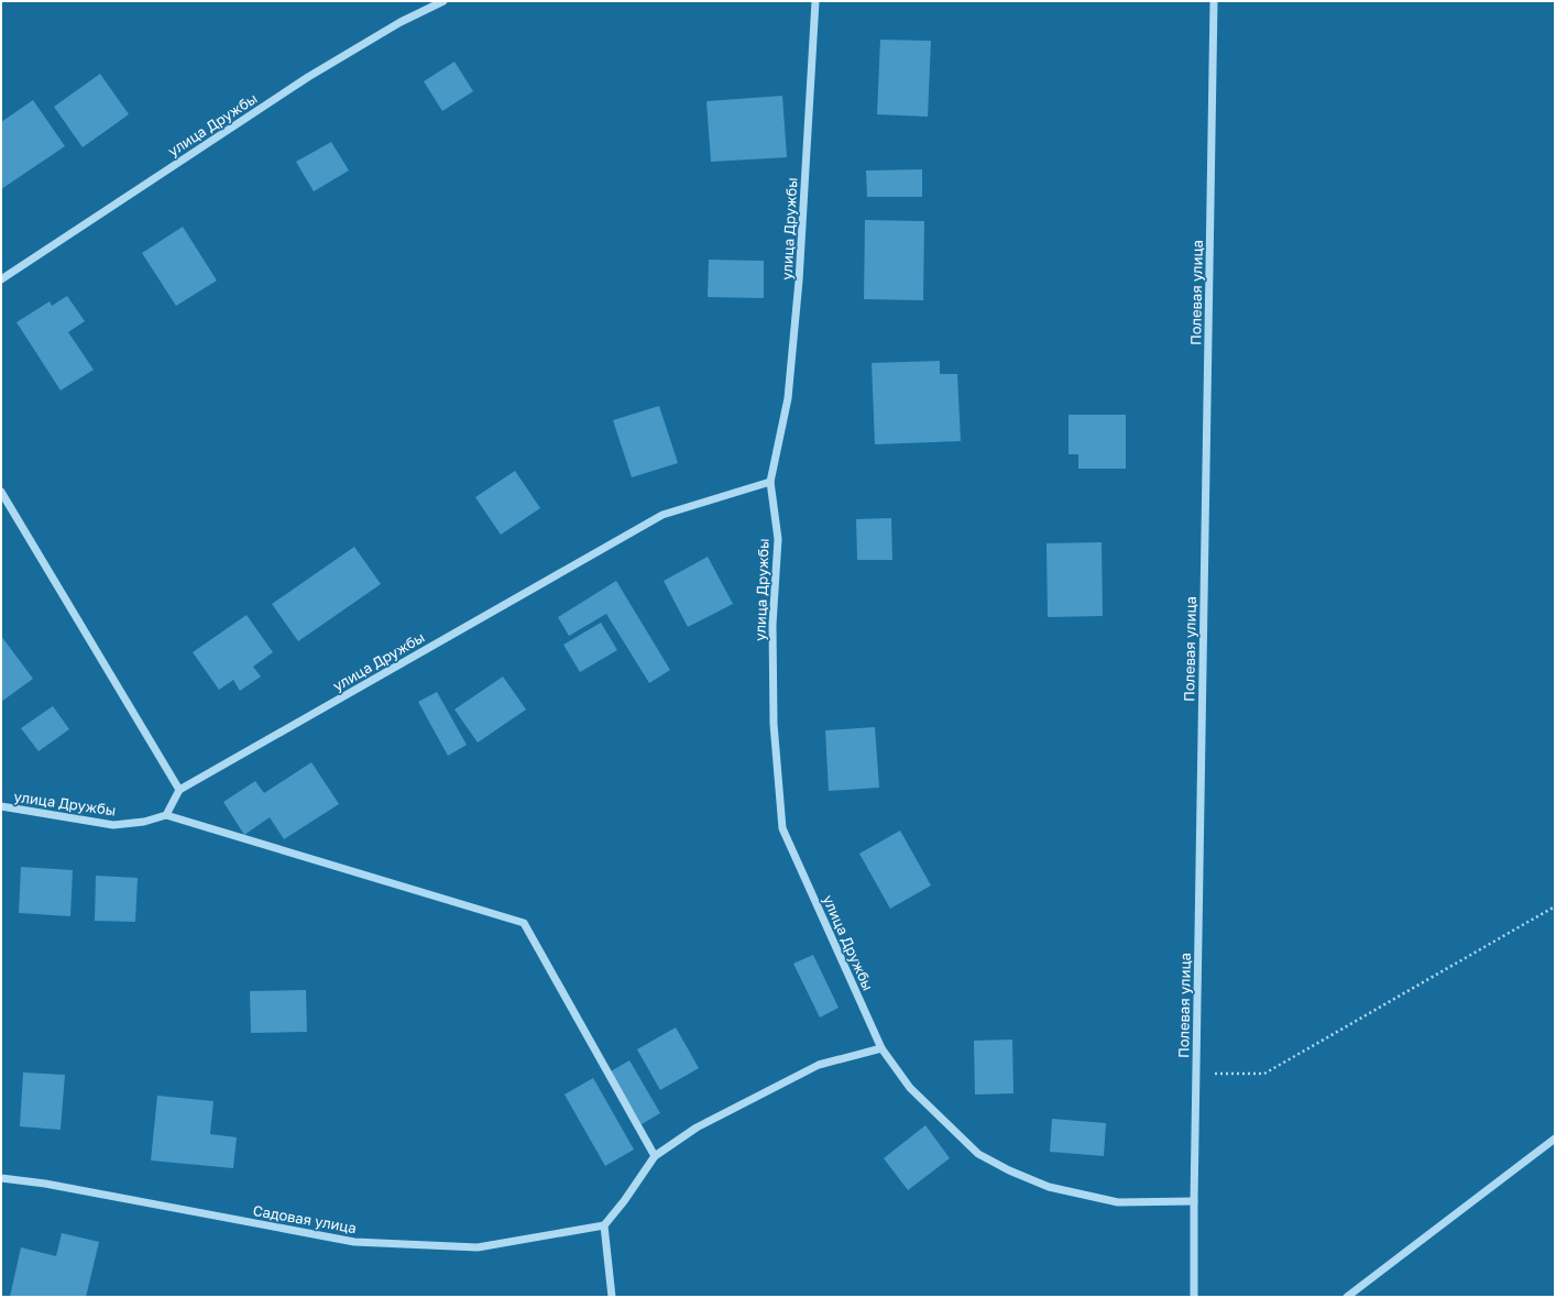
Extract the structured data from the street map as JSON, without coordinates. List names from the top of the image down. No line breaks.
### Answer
{"streets":{"street":["улица Дружбы","Полевая улица","Садовая улица"]},"crossings":[["улица Дружбы","Полевая улица"]]}
